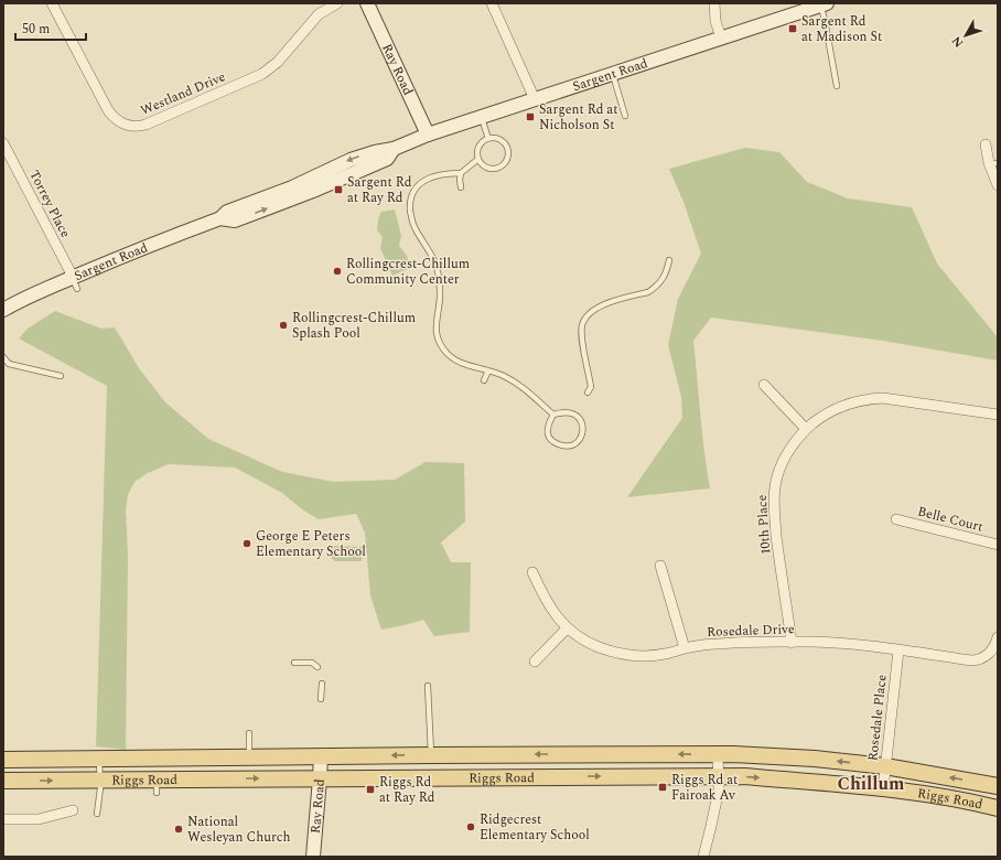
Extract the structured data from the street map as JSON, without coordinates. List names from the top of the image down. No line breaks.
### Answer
{"streets":{"main road":["Ray Road","Sargent Road","Riggs Road"],"street":["Westland Drive","Torrey Place","Belle Court","10th Place","Rosedale Drive","Rosedale Place"]},"crossings":[["Ray Road","Sargent Road"],["Ray Road","Riggs Road"],["Sargent Road","Torrey Place"],["10th Place","Rosedale Drive"],["Rosedale Drive","Rosedale Place"],["Rosedale Place","Riggs Road"]],"districts":["Chillum"],"places":{"transit":["Sargent Rd at Madison St","Sargent Rd at Nicholson St","Sargent Rd at Ray Rd","Riggs Rd at Fairoak Av","Riggs Rd at Ray Rd"],"other":["Rollingcrest-Chillum Community Center","Rollingcrest-Chillum Splash Pool","George E Peters Elementary School","Ridgecrest Elementary School","National Wesleyan Church"]},"scale_bar":"50 m","north":"bottom left"}
